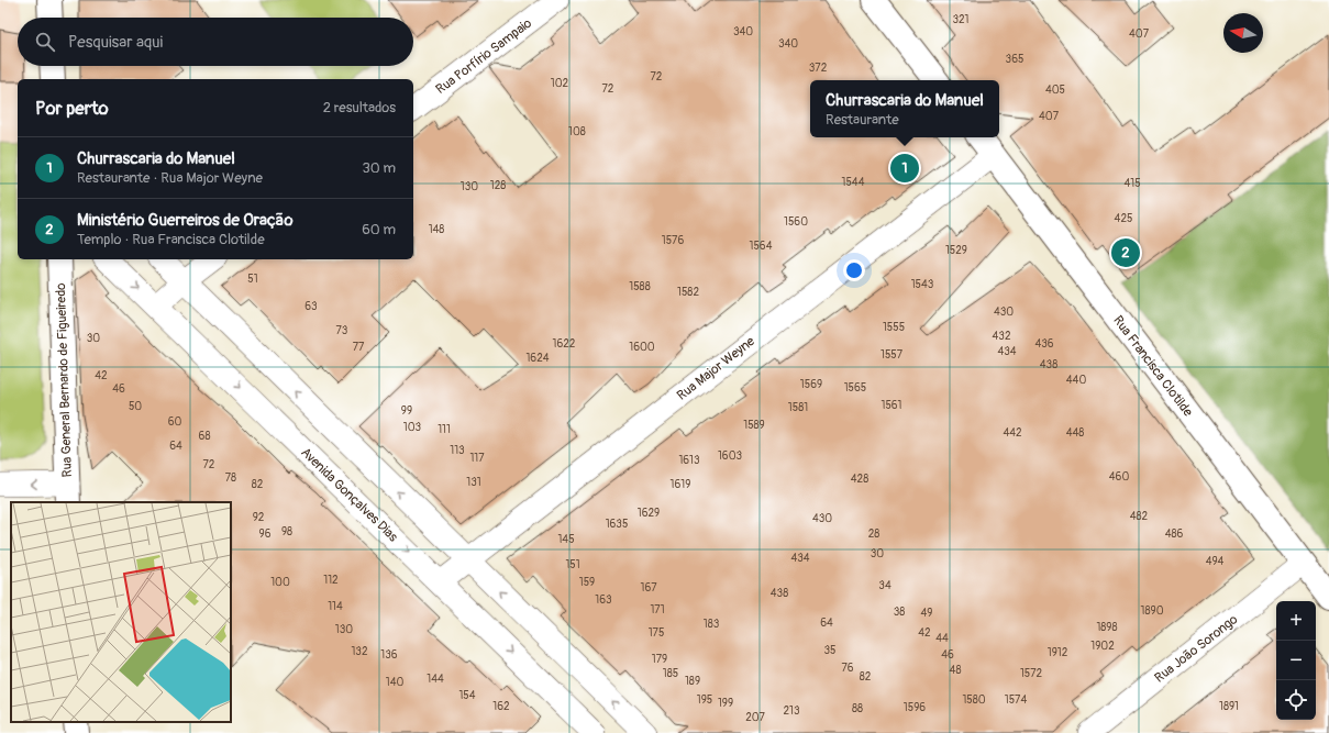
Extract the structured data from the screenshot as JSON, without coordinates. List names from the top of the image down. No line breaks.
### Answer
{"streets":{"street":["Rua Porfírio Sampaio","Rua Francisca Clotilde","Rua Major Weyne","Rua General Bernardo de Figueiredo","Avenida Gonçalves Dias","Rua João Sorongo"]},"crossings":[["Rua Francisca Clotilde","Rua Major Weyne"],["Rua Francisca Clotilde","Rua João Sorongo"],["Rua Major Weyne","Avenida Gonçalves Dias"]],"house_numbers":["321","340","407","340","365","372","72","102","72","405","407","108","1544","415","128","130","425","1560","148","1576","1564","1529","51","1543","1588","1582","63","430","1555","73","432","30","1622","436","77","1600","434","1557","1624","438","42","440","1569","1565","46","1561","50","1581","99","60","1589","103","111","442","448","68","64","113","1603","117","1613","72","460","78","428","131","82","1619","1629","482","92","430","1635","98","96","28","486","145","30","434","494","151","112","100","159","34","167","438","163","114","171","1890","38","49","64","183","1898","130","175","42","44","1902","35","132","1912","136","46","179","76","48","185","1572","82","144","189","140","154","195","1580","1574","199","162","1891","1596","88","213","207"],"north":"left","page":{"search":"Pesquisar aqui","heading":["Por perto","2 resultados"],"popup":["Churrascaria do Manuel","Restaurante"],"list":[{"mark":"1","name":"Churrascaria do Manuel","note":"Restaurante · Rua Major Weyne","value":"30 m"},{"mark":"2","name":"Ministério Guerreiros de Oração","note":"Templo · Rua Francisca Clotilde","value":"60 m"}],"pins":["1","2"],"map_buttons":["+","−"]}}
